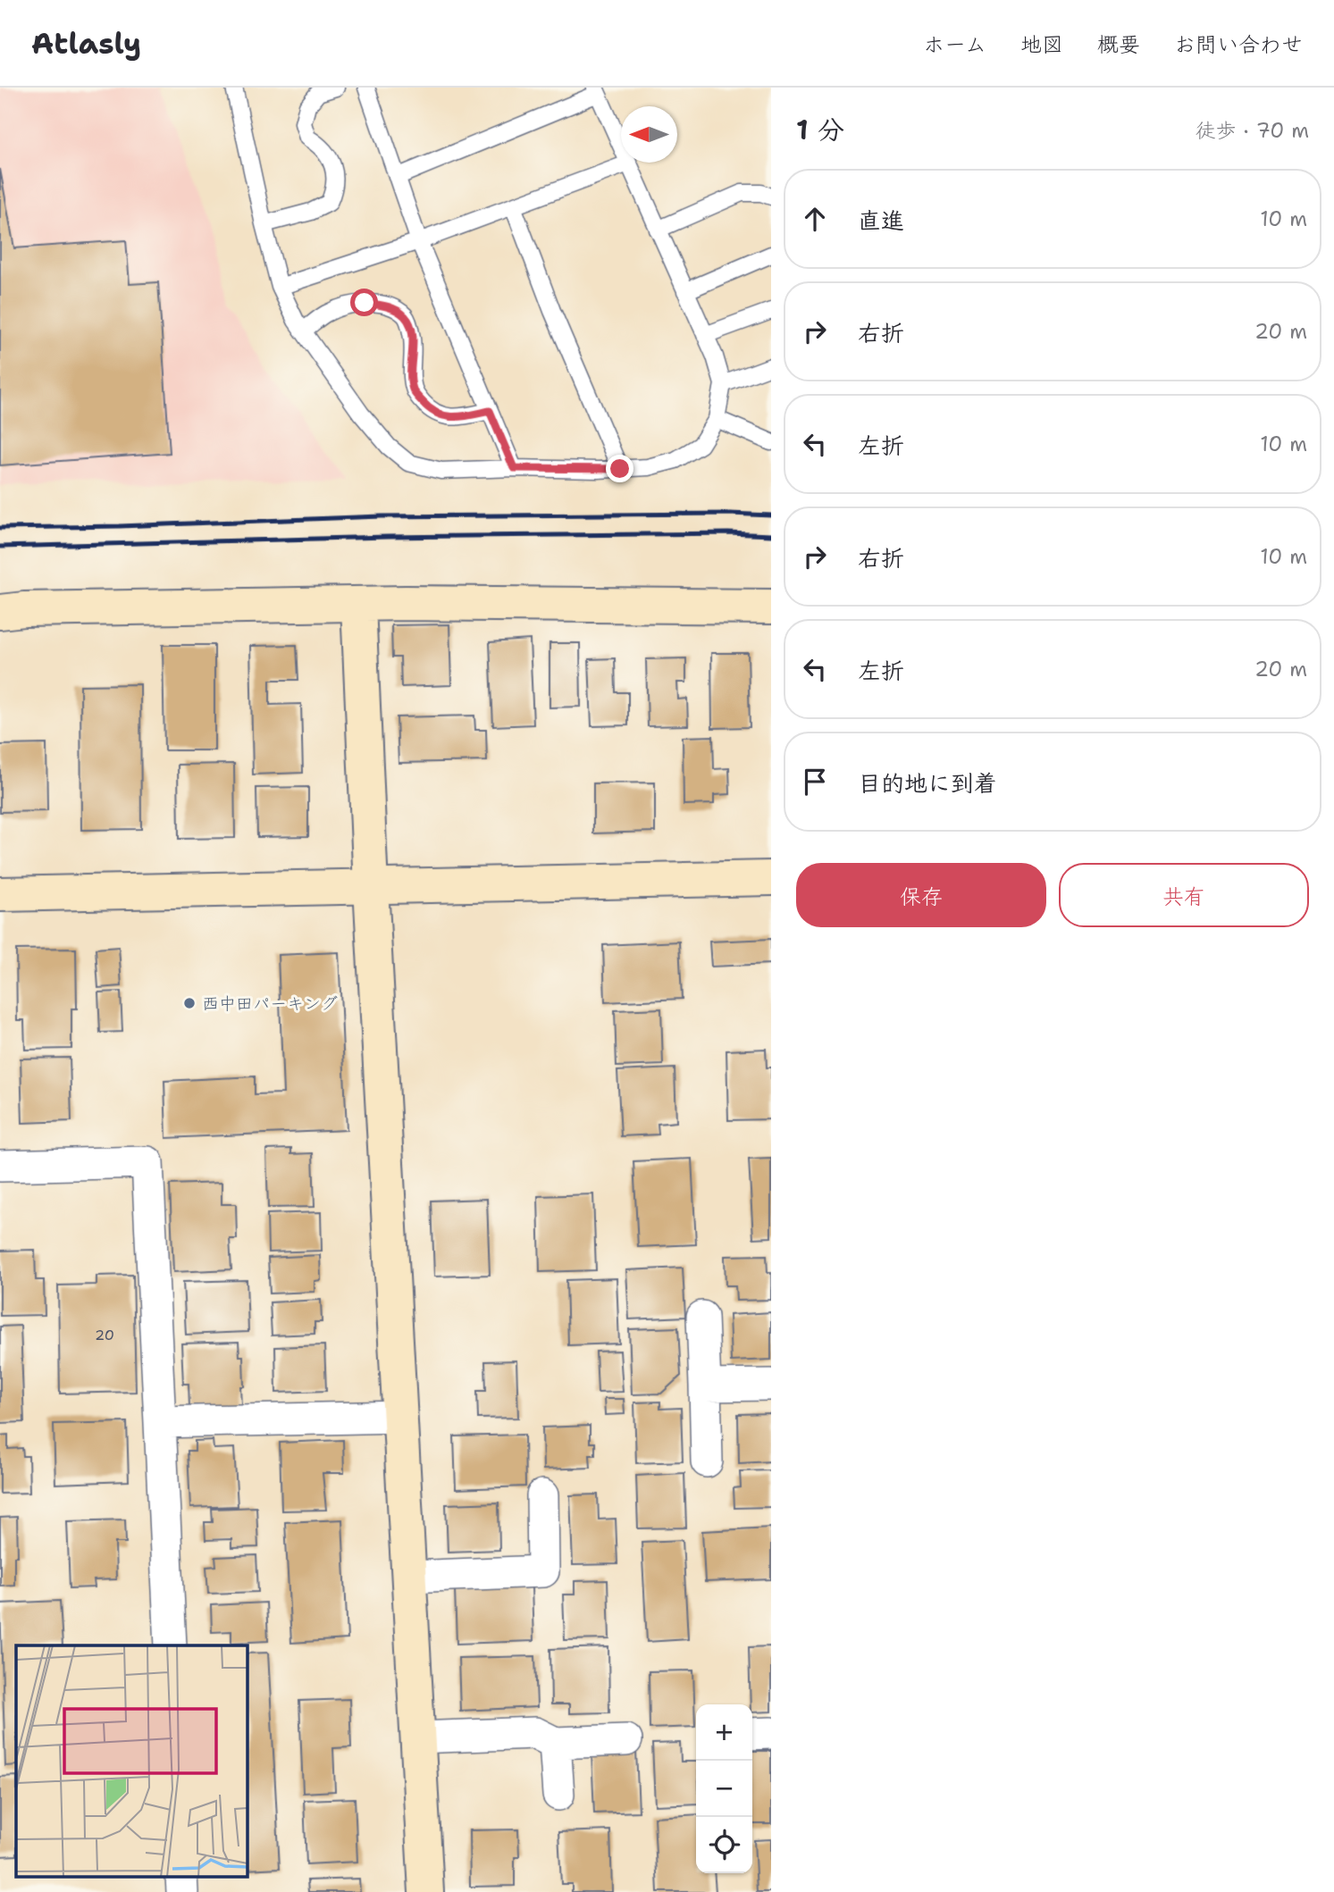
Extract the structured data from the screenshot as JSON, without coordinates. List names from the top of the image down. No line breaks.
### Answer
{"places":["西中田パーキング"],"house_numbers":["20"],"north":"left","page":{"header":"Atlasly","nav":["ホーム","地図","概要","お問い合わせ"],"heading":["1 分","徒歩 · 70 m"],"list":[["直進","10 m"],["右折","20 m"],["左折","10 m"],["右折","10 m"],["左折","20 m"],"目的地に到着"],"buttons":["保存","共有"],"map_buttons":["+","−"]}}
